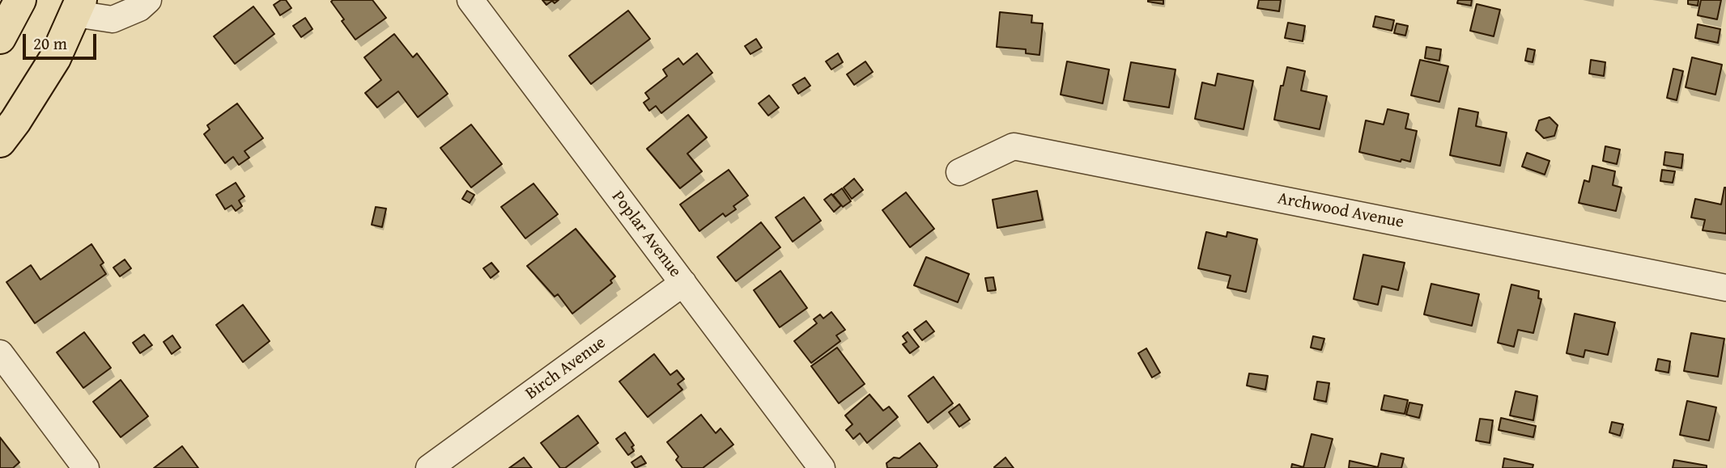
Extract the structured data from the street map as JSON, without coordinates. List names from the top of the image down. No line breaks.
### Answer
{"streets":{"street":["Archwood Avenue","Poplar Avenue","Birch Avenue"]},"crossings":[["Poplar Avenue","Birch Avenue"]],"scale_bar":"20 m"}
